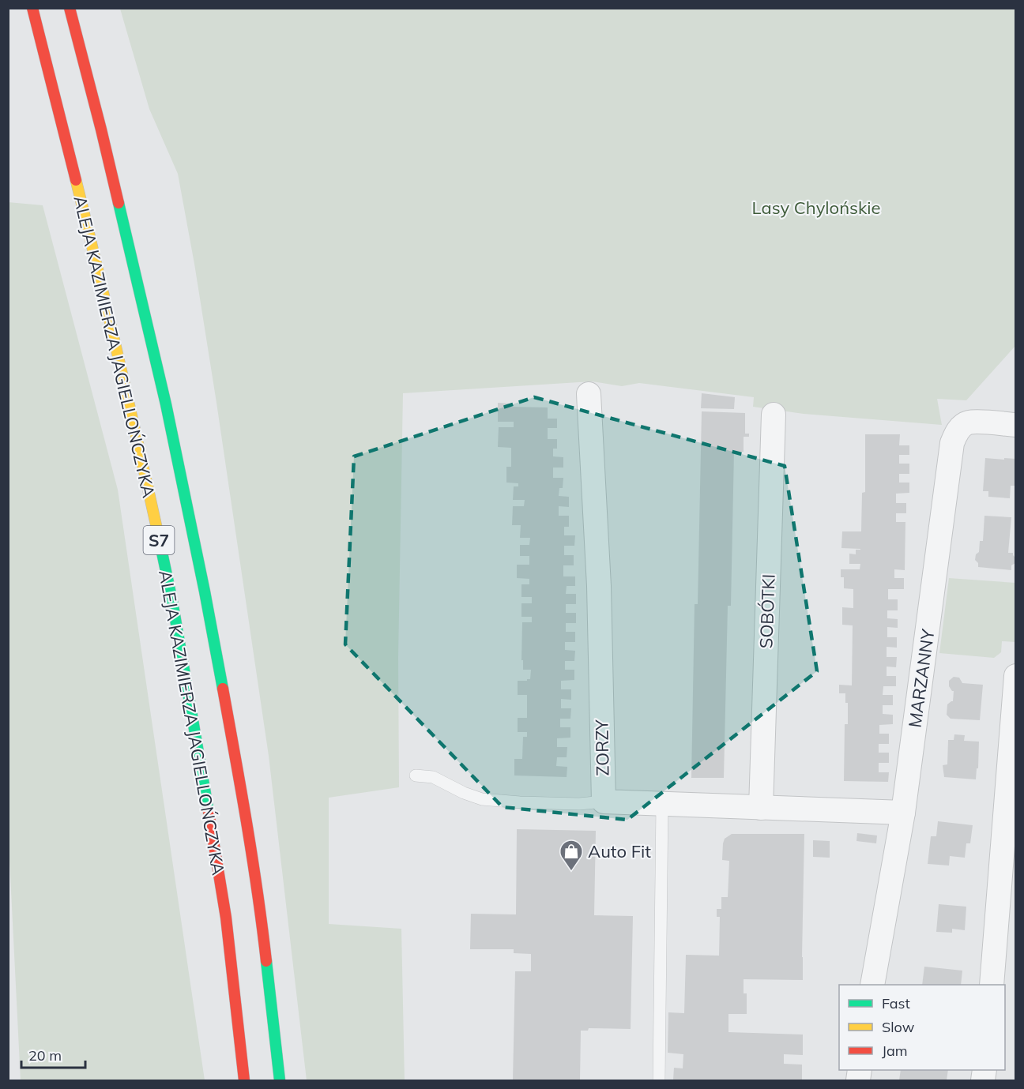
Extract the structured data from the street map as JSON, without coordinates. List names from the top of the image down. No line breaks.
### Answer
{"streets":{"highway":["ALEJA KAZIMIERZA JAGIELLOŃCZYKA","S7"],"street":["SOBÓTKI","MARZANNY","ZORZY"]},"crossings":[["SOBÓTKI","ZORZY"],["MARZANNY","ZORZY"]],"parks":["Lasy Chylońskie"],"places":{"shop":["Auto Fit"]},"legend":["Fast","Slow","Jam"],"scale_bar":"20 m"}
